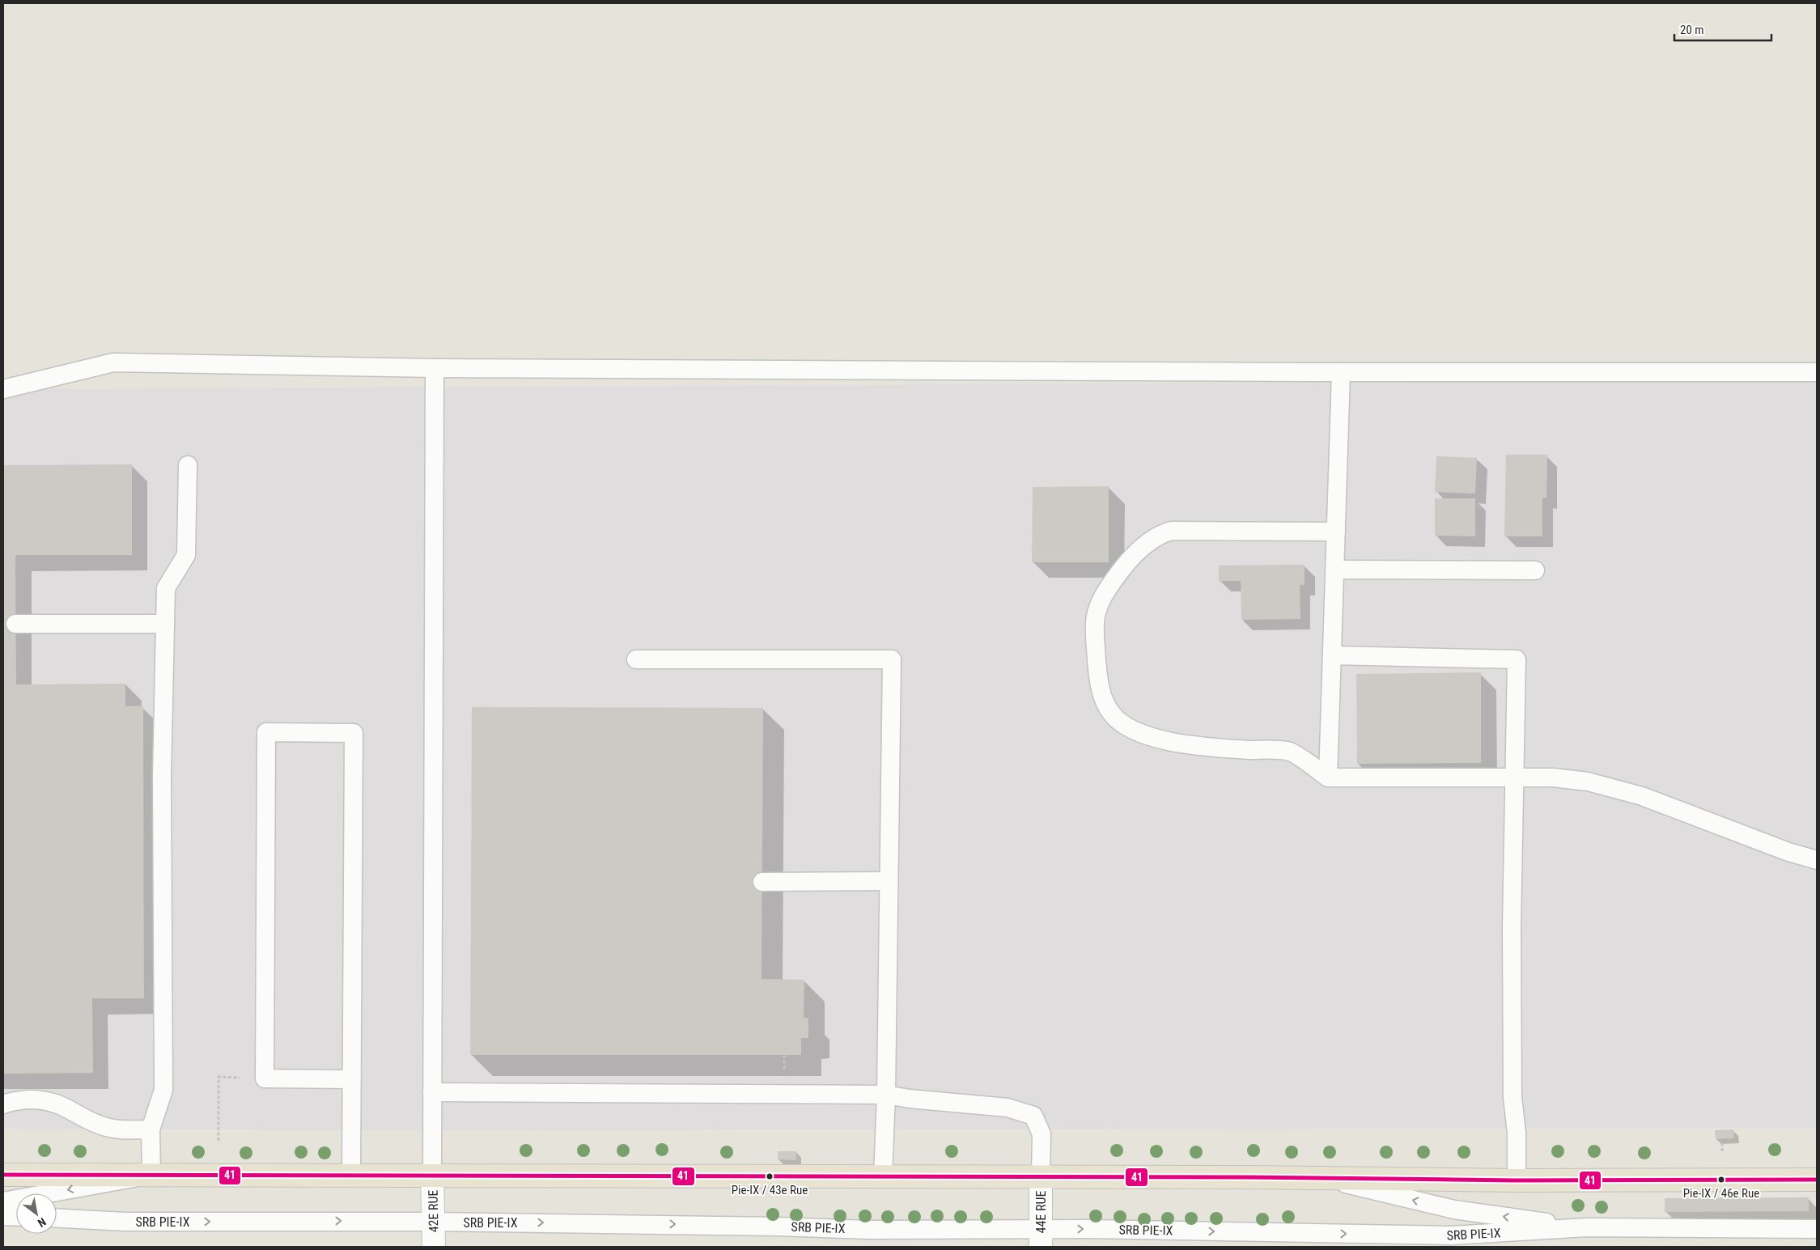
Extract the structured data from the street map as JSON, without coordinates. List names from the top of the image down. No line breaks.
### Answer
{"streets":{"street":["42E RUE","44E RUE"],"lane":["SRB PIE-IX"]},"crossings":[["42E RUE","SRB PIE-IX"],["44E RUE","SRB PIE-IX"]],"places":["Pie-IX / 43e Rue","Pie-IX / 46e Rue"],"lines":["transit line 41"],"scale_bar":"20 m","north":"bottom right"}
